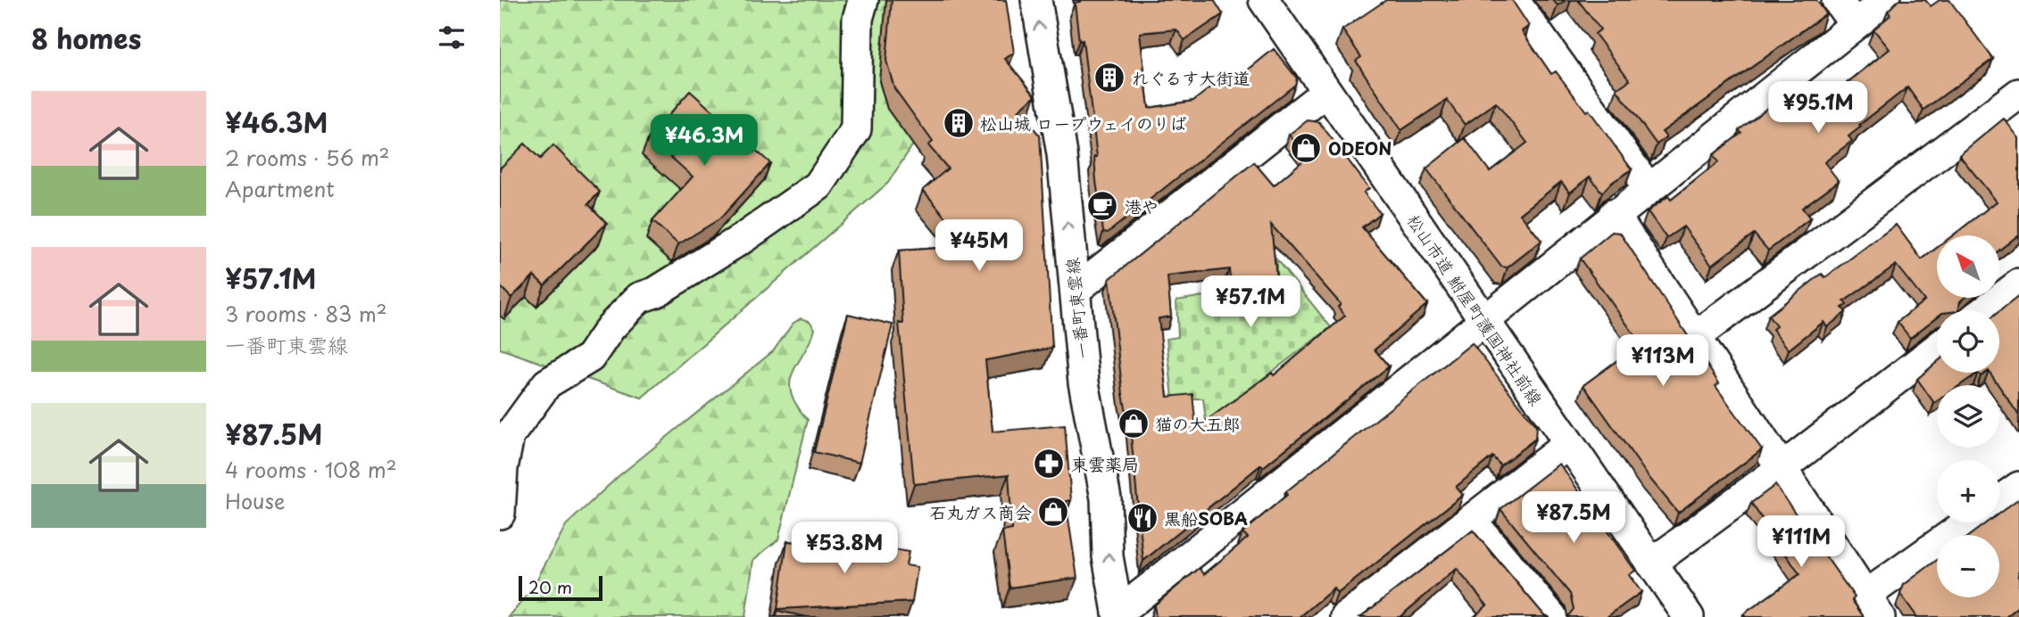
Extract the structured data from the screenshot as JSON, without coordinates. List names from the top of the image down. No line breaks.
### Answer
{"streets":{"street":["一番町東雲線","松山市道 鮒屋町護国神社前線"]},"one_way":["一番町東雲線"],"places":{"building":["れぐるす大街道","松山城 ロープウェイのりば"],"shop":["ODEON","猫の大五郎","石丸ガス商会"],"cafe":["港や"],"pharmacy":["東雲薬局"],"restaurant":["黒船SOBA"]},"scale_bar":"20 m","north":"top left","page":{"heading":"8 homes","list":[{"name":"¥46.3M","note":"2 rooms · 56 m² · Apartment"},{"name":"¥57.1M","note":"3 rooms · 83 m² · 一番町東雲線"},{"name":"¥87.5M","note":"4 rooms · 108 m² · House"}],"price":["¥95.1M","¥46.3M","¥45M","¥57.1M","¥113M","¥87.5M","¥111M","¥53.8M"],"map_buttons":["+","−"],"scale":"20 m"}}
